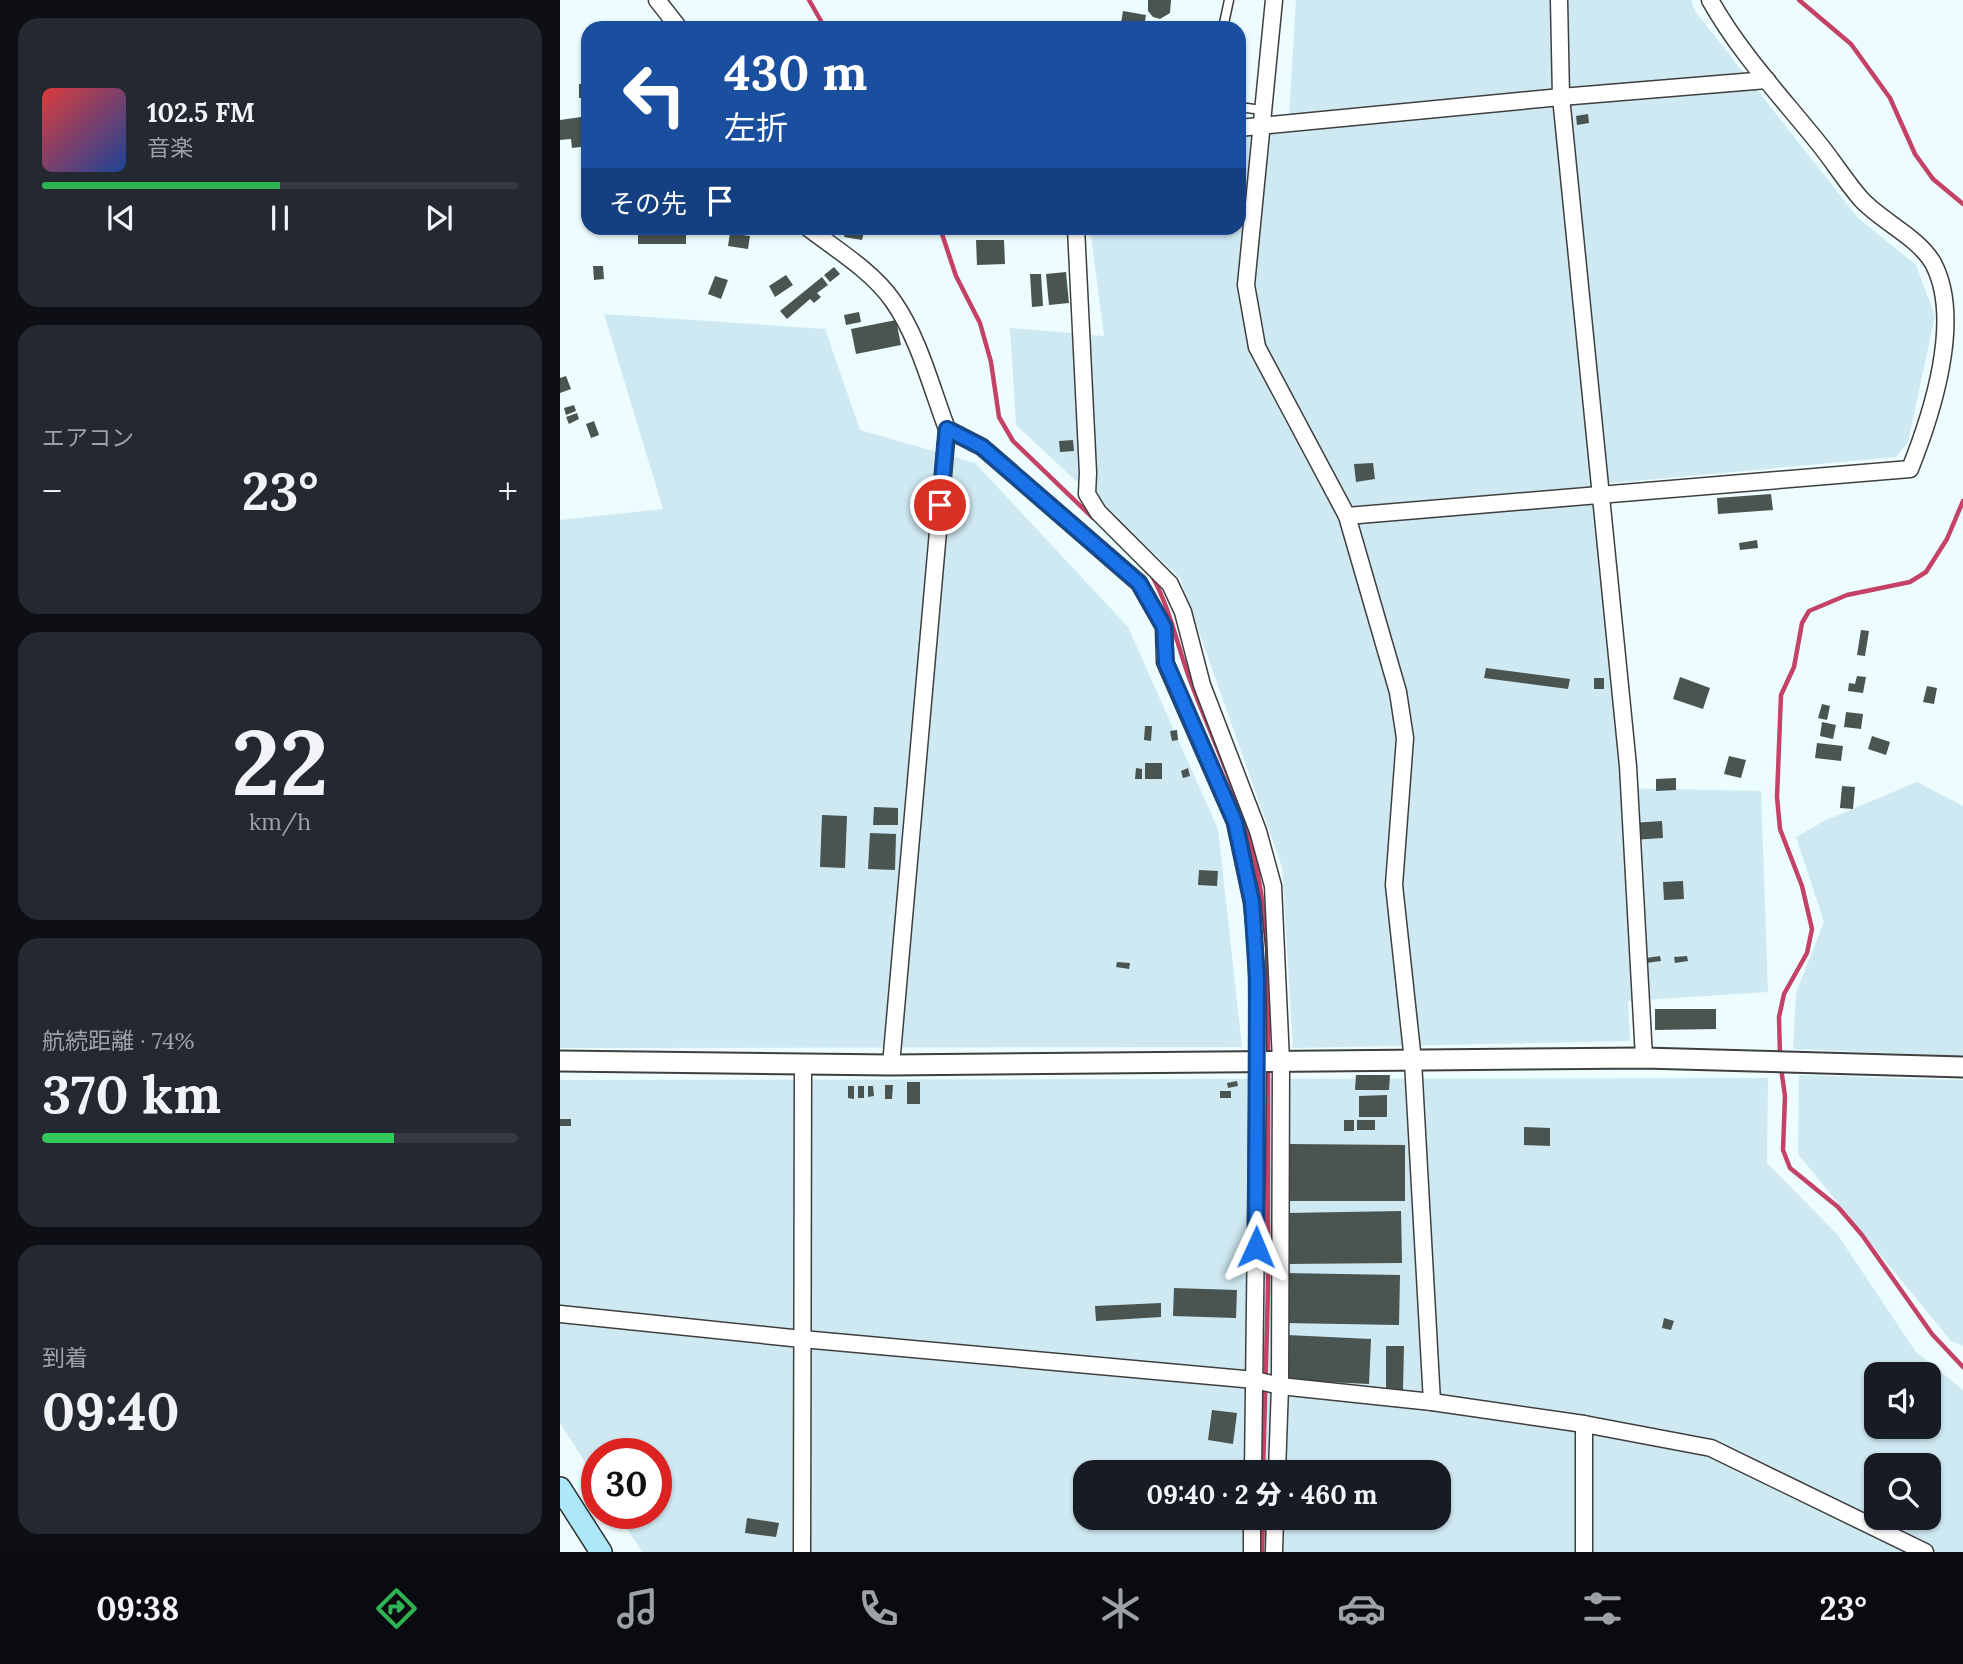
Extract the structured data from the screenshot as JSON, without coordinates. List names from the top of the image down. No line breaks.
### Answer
{"page":{"turn":["430 m","左折"],"song":["102.5 FM","音楽"],"then":"その先","tile":["エアコン",["22","km/h"],["航続距離 · 74%","370 km"],["到着","09:40"]],"heat":["−","23°","+"],"limit":"30","trip":"09:40 · 2 分 · 460 m","tabs":["09:38","23°"]}}
